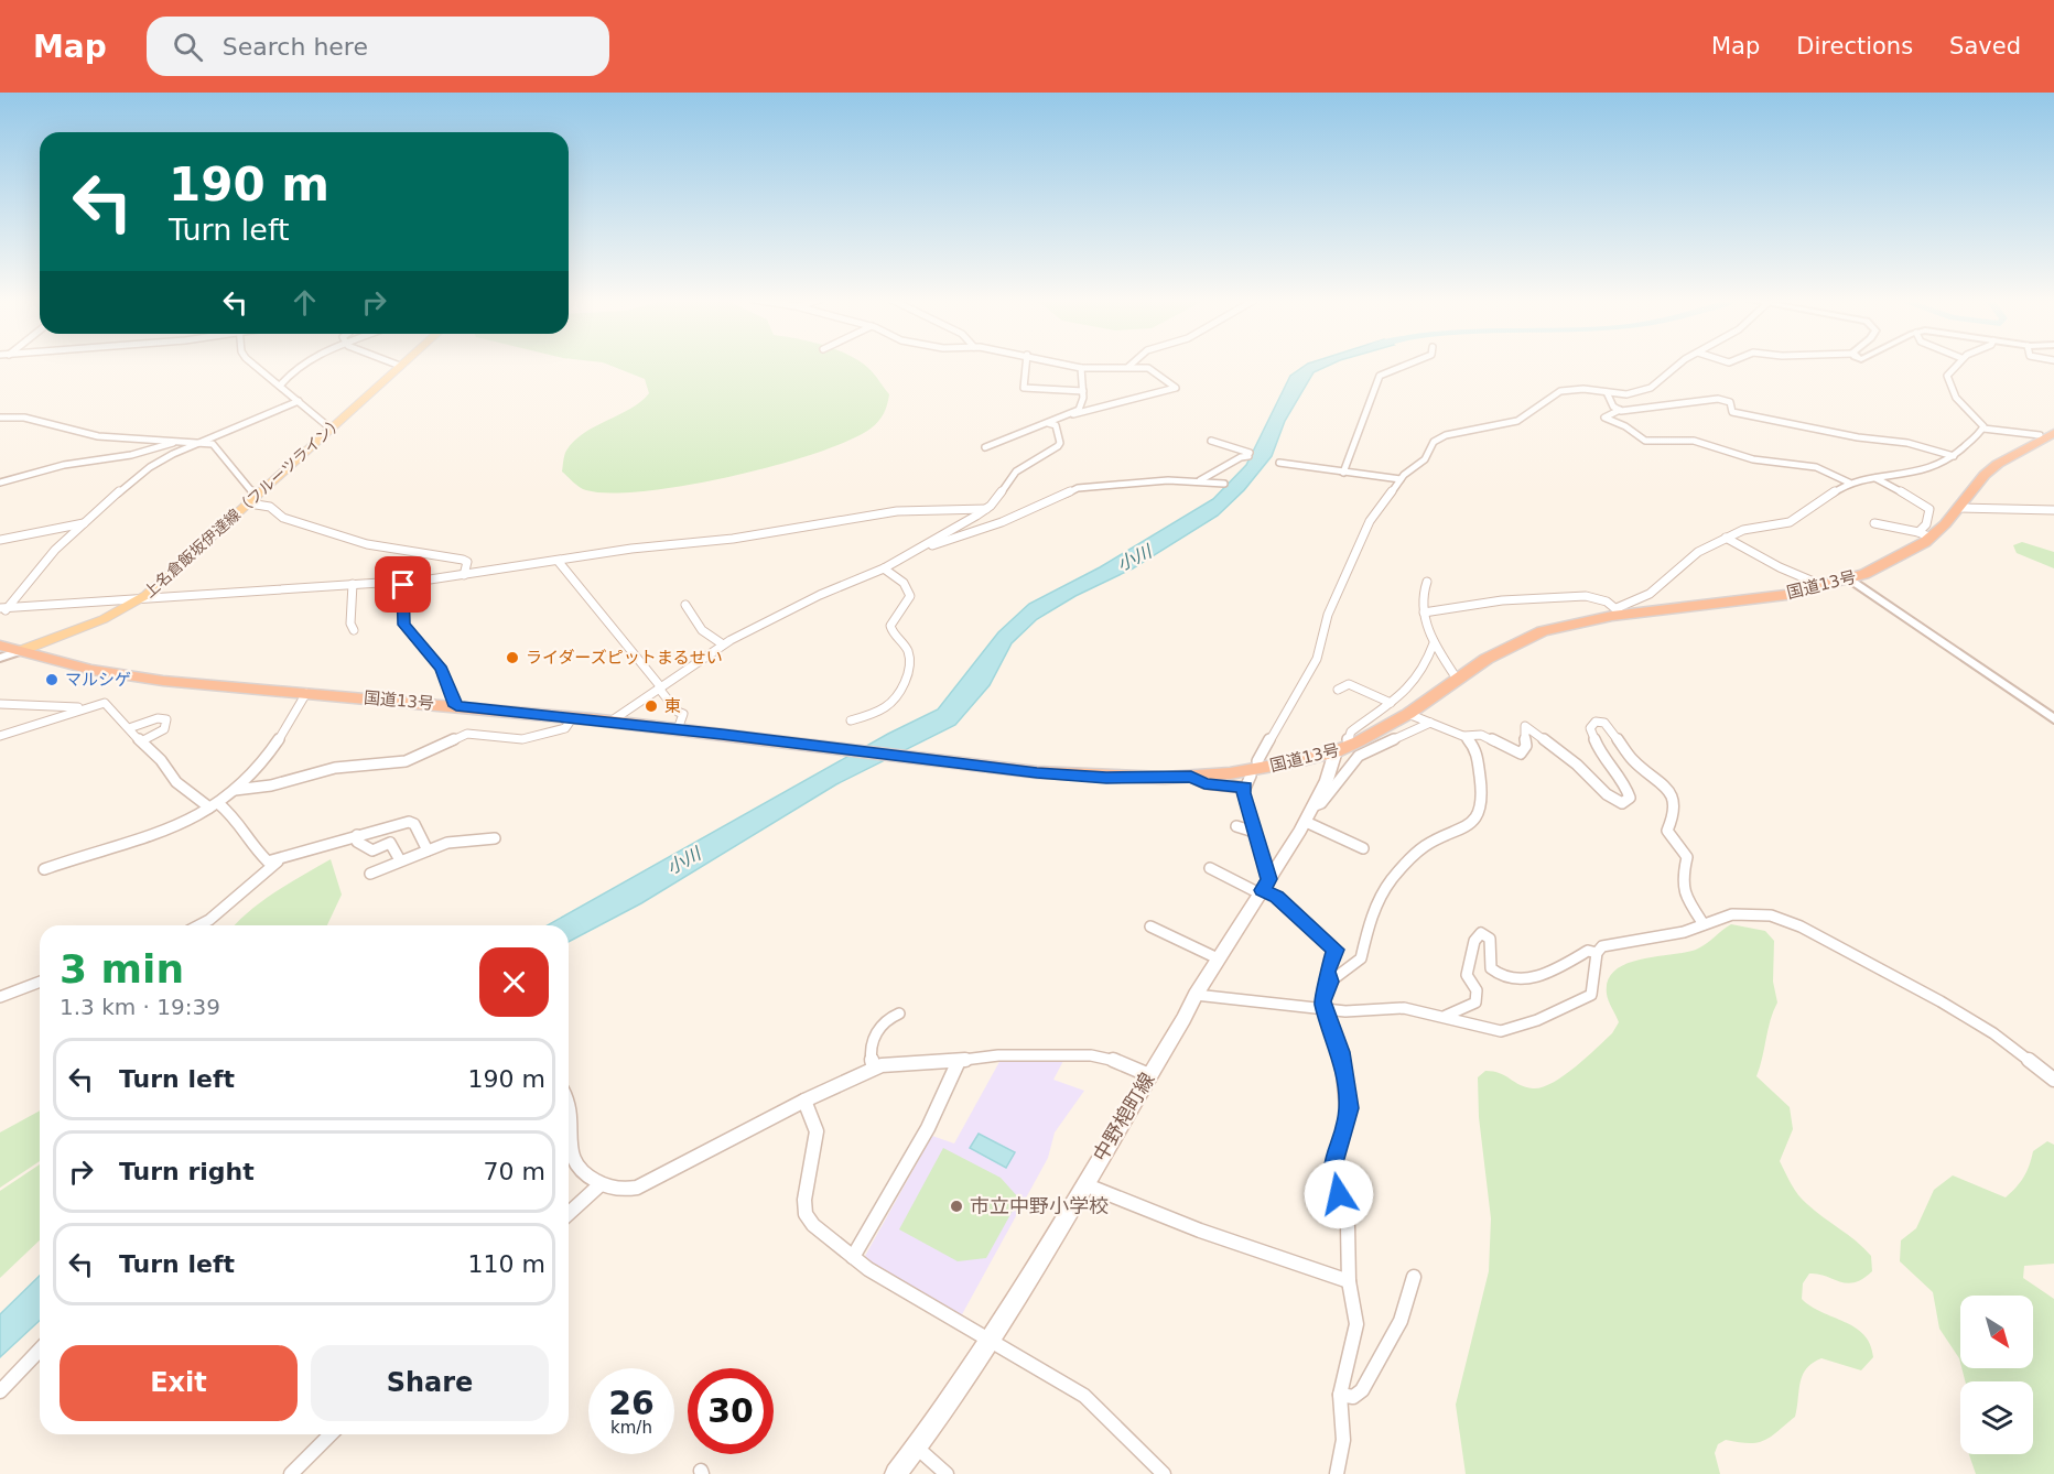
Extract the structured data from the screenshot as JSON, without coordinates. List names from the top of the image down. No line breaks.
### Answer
{"streets":{"highway":["国道13号"],"main road":["上名倉飯坂伊達線（フルーツライン）","中野梍町線"]},"crossings":[["上名倉飯坂伊達線（フルーツライン）","国道13号"],["国道13号","中野梍町線"]],"water":["小川"],"places":["ライダーズピットまるせい","マルシゲ","東","市立中野小学校"],"north":"bottom right","page":{"header":"Map","search":"Search here","nav":["Map","Directions","Saved"],"turn":["190 m","Turn left"],"heading":["3 min","1.3 km · 19:39"],"list":[{"name":"Turn left","value":"190 m"},{"name":"Turn right","value":"70 m"},{"name":"Turn left","value":"110 m"}],"buttons":["Exit","Share"],"speed":"26 km/h","limit":"30"}}
